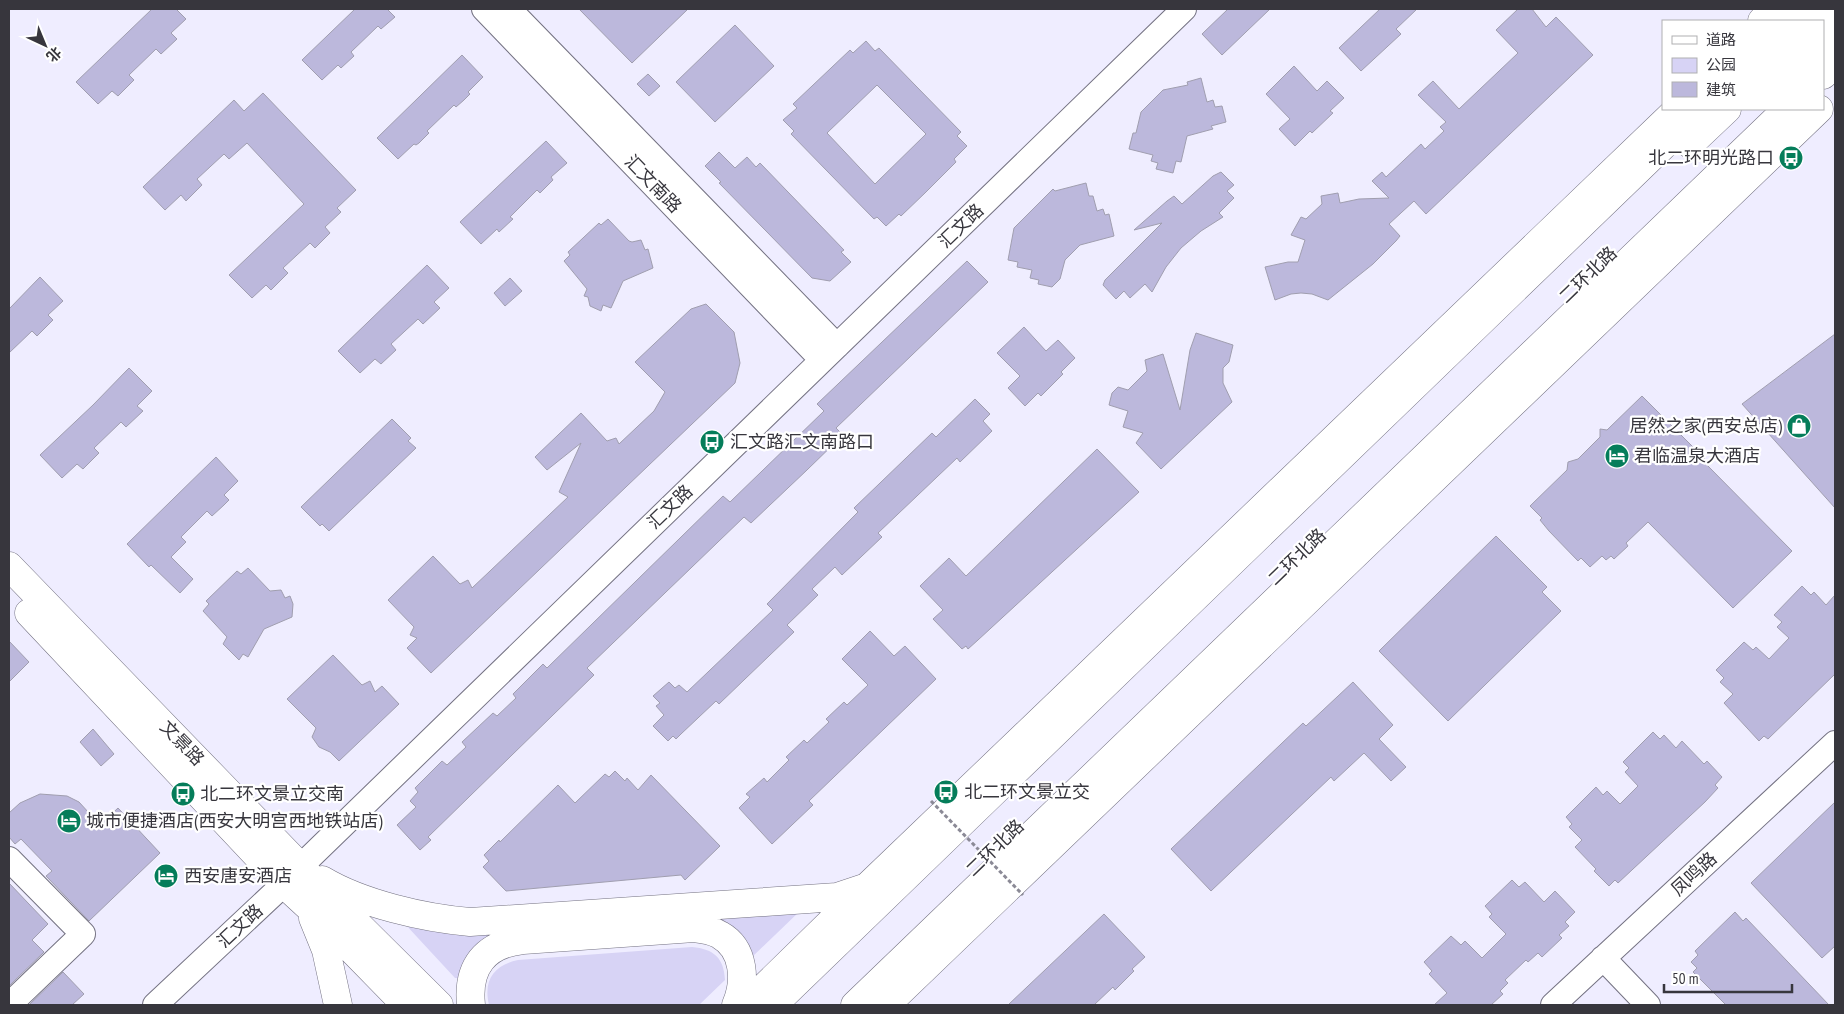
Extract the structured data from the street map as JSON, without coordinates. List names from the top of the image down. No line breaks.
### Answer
{"streets":{"main road":["二环北路","文景路"],"street":["汇文南路","汇文路","凤鸣路"]},"crossings":[["汇文南路","汇文路"],["汇文路","文景路"]],"places":{"bus stop":["北二环明光路口","汇文路汇文南路口","北二环文景立交","北二环文景立交南"],"shop":["居然之家(西安总店)"],"hotel":["君临温泉大酒店","城市便捷酒店(西安大明宫西地铁站店)","西安唐安酒店"]},"legend":["道路","公园","建筑"],"scale_bar":"50 m","north":"bottom right"}
